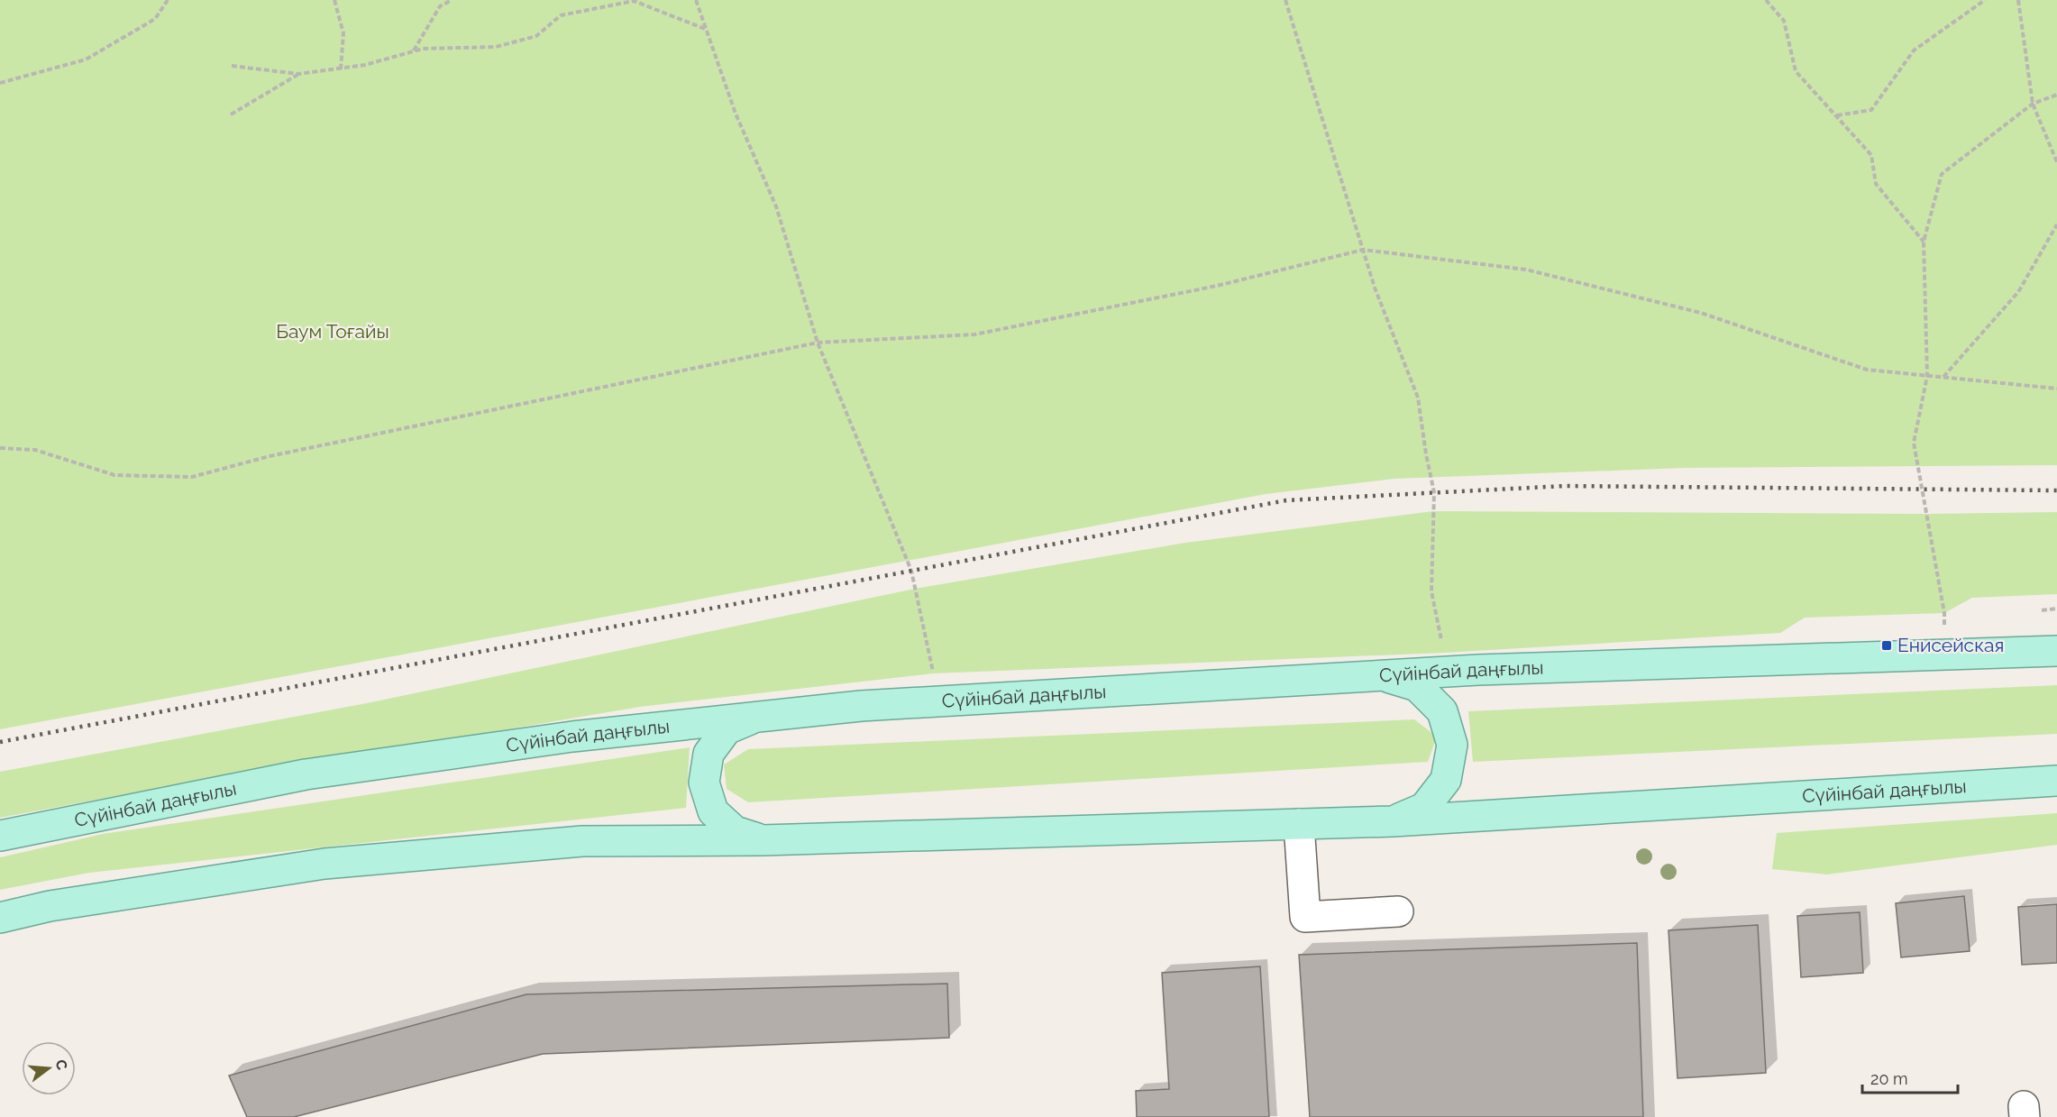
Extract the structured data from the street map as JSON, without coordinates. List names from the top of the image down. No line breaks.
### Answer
{"streets":{"main road":["Сүйінбай даңғылы"]},"parks":["Баум Тоғайы"],"places":{"transit":["Енисейская"]},"scale_bar":"20 m","north":"right"}
